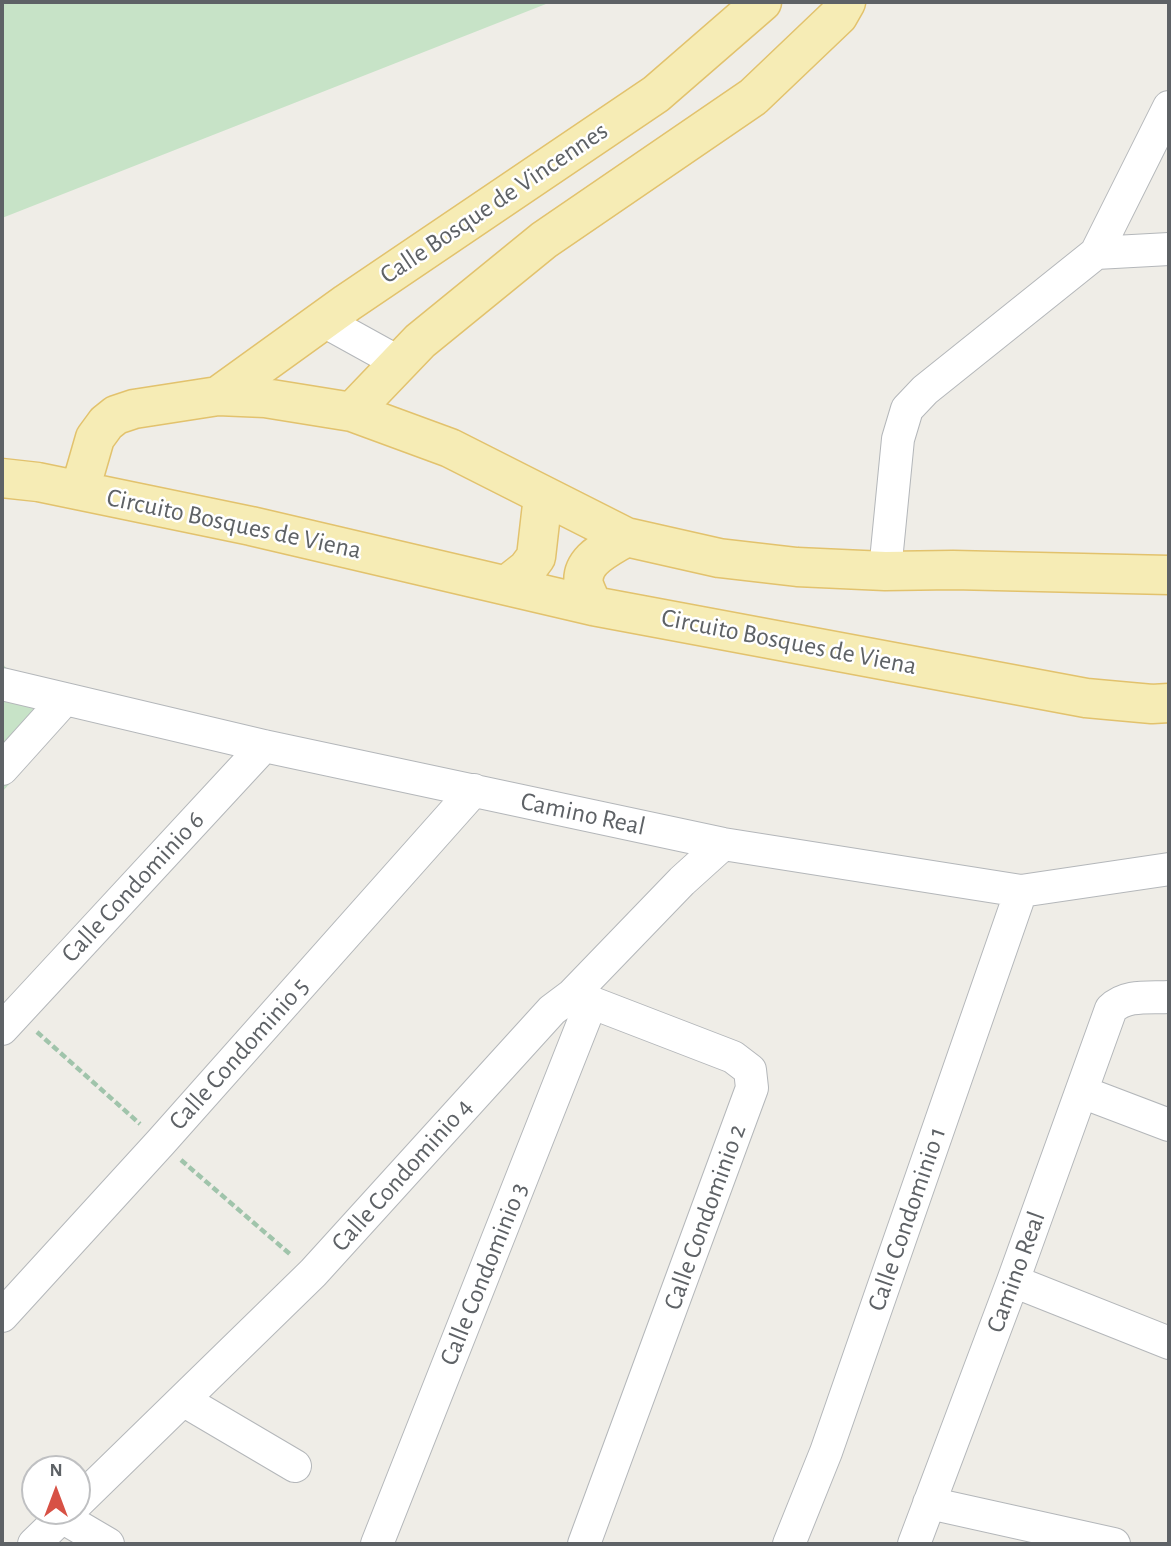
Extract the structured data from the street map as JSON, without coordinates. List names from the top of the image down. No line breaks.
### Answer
{"streets":{"main road":["Calle Bosque de Vincennes","Circuito Bosques de Viena"],"street":["Camino Real","Calle Condominio 6","Calle Condominio 5","Calle Condominio 4","Calle Condominio 2","Calle Condominio 1","Calle Condominio 3"]},"crossings":[["Calle Bosque de Vincennes","Circuito Bosques de Viena"],["Camino Real","Calle Condominio 6"],["Camino Real","Calle Condominio 5"],["Camino Real","Calle Condominio 4"],["Camino Real","Calle Condominio 1"],["Calle Condominio 4","Calle Condominio 2"],["Calle Condominio 4","Calle Condominio 3"],["Calle Condominio 2","Calle Condominio 3"]],"north":"top"}
